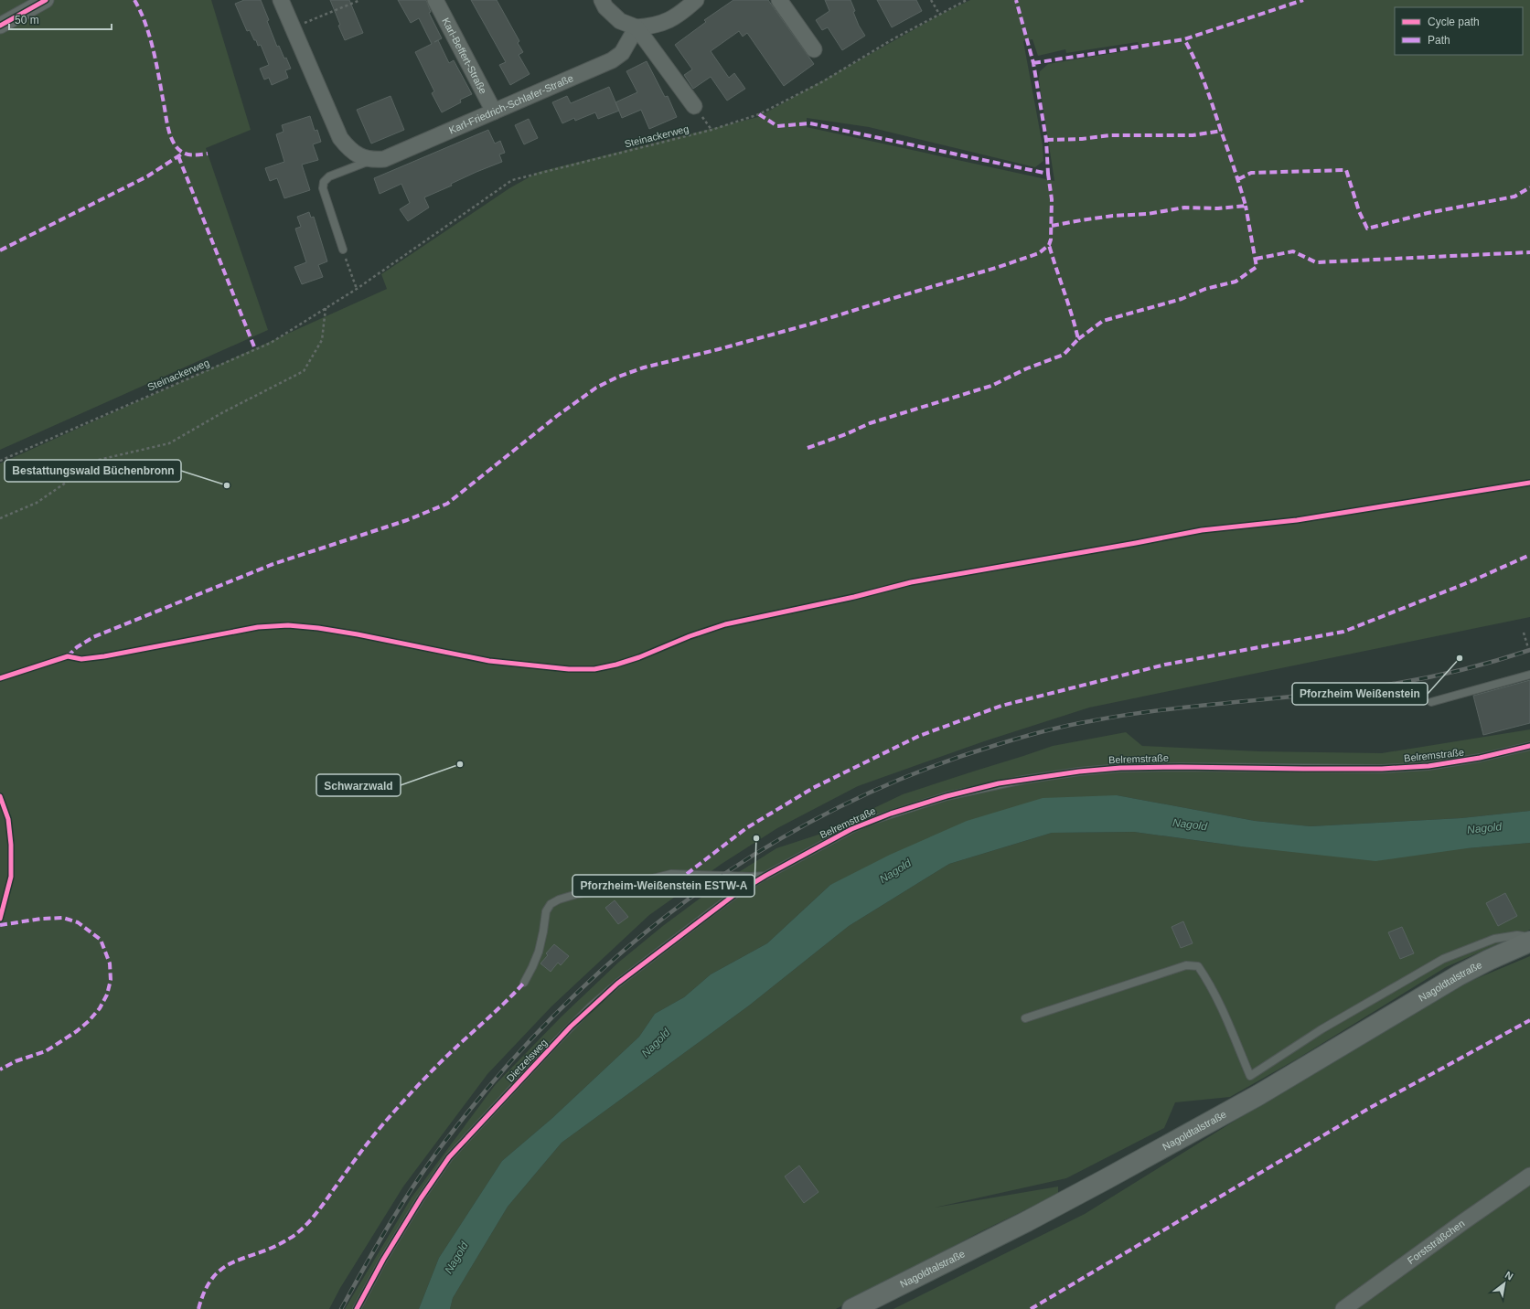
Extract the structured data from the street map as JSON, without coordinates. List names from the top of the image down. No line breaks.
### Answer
{"streets":{"main road":["Nagoldtalstraße"],"street":["Karl-Beffert-Straße","Karl-Friedrich-Schlafer-Straße","Forststräßchen"],"lane":["Belremstraße","Dietzelsweg"],"path":["Steinackerweg"]},"crossings":[["Karl-Beffert-Straße","Karl-Friedrich-Schlafer-Straße"],["Belremstraße","Dietzelsweg"]],"water":["Nagold"],"places":["Bestattungswald Büchenbronn","Pforzheim Weißenstein","Schwarzwald","Pforzheim-Weißenstein ESTW-A"],"legend":["Cycle path","Path"],"scale_bar":"50 m","north":"top right"}
